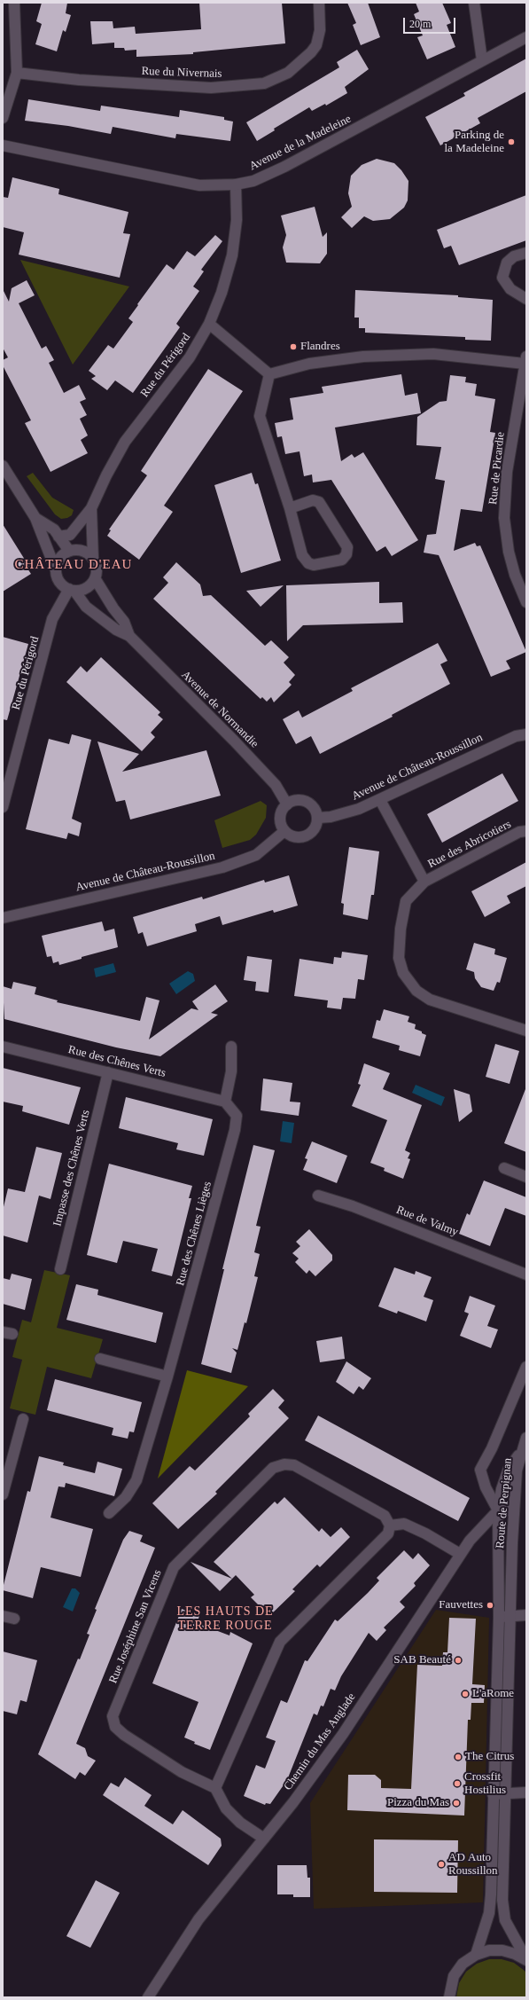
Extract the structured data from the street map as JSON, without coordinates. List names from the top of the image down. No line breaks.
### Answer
{"streets":{"street":["Rue du Nivernais","Avenue de la Madeleine","Rue du Périgord","Rue de Picardie","Avenue de Normandie","Avenue de Château-Roussillon","Rue des Abricotiers","Rue des Chênes Verts","Impasse des Chênes Verts","Rue de Valmy","Rue des Chênes Lièges","Route de Perpignan","Rue Joséphine San Vicens","Chemin du Mas Anglade"]},"crossings":[["Avenue de la Madeleine","Rue du Périgord"],["Rue du Périgord","Avenue de Normandie"],["Avenue de Normandie","Avenue de Château-Roussillon"],["Avenue de Château-Roussillon","Rue des Abricotiers"],["Rue des Chênes Verts","Impasse des Chênes Verts"],["Rue des Chênes Verts","Rue des Chênes Lièges"],["Route de Perpignan","Chemin du Mas Anglade"]],"districts":["CHÂTEAU D'EAU","LES HAUTS DE TERRE ROUGE"],"places":["Parking de la Madeleine","Flandres","Fauvettes","SAB Beauté","L'aRome","The Citrus","Crossfit Hostilius","Pizza du Mas","AD Auto Roussillon"],"scale_bar":"20 m"}
